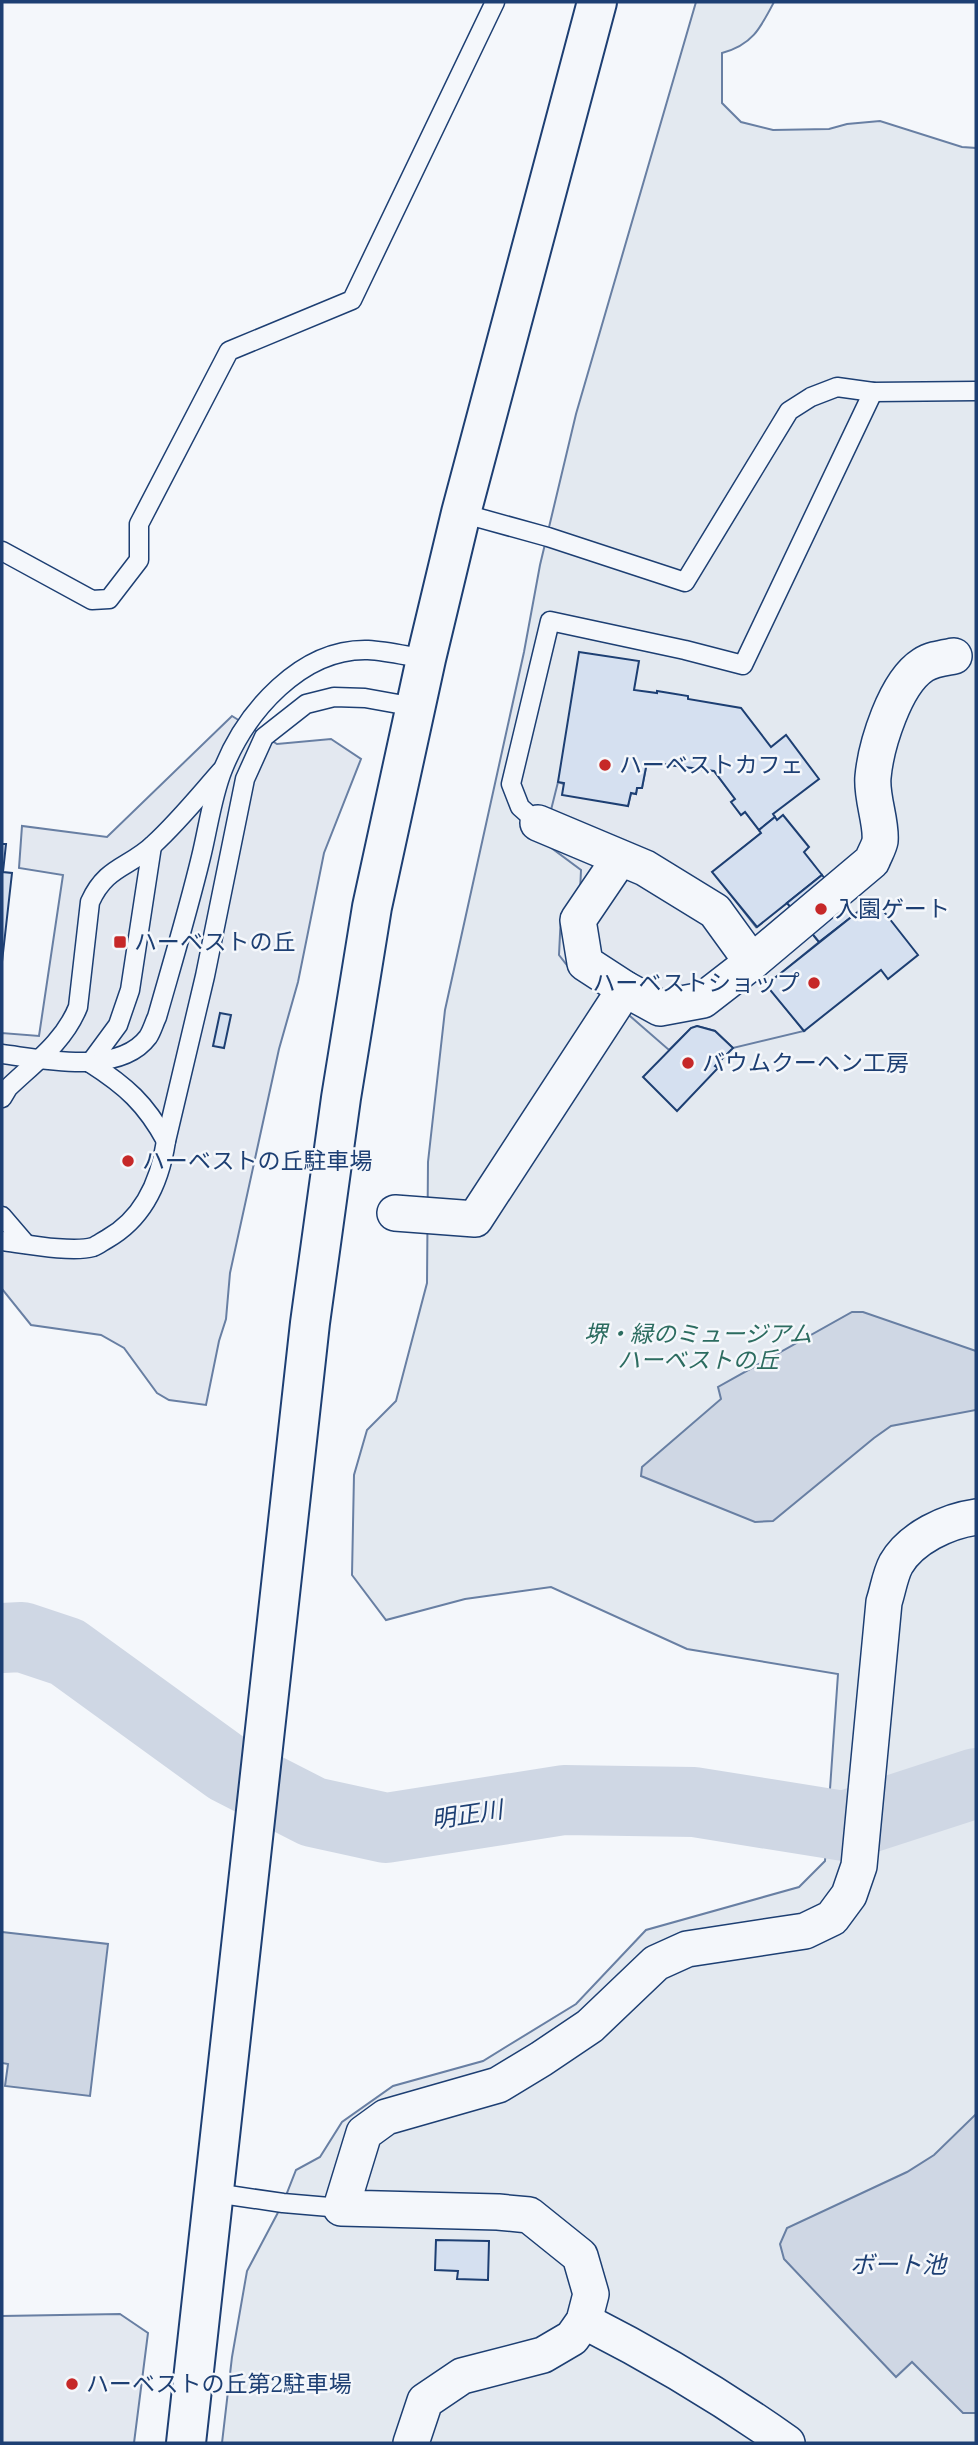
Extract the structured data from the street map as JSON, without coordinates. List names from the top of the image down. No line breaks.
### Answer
{"water":["明正川","ボート池"],"parks":["堺・緑のミュージアム ハーベストの丘"],"places":{"other":["ハーベストカフェ","入園ゲート","ハーベストショップ","バウムクーヘン工房","ハーベストの丘駐車場","ハーベストの丘第2駐車場"],"transit":["ハーベストの丘"]}}
